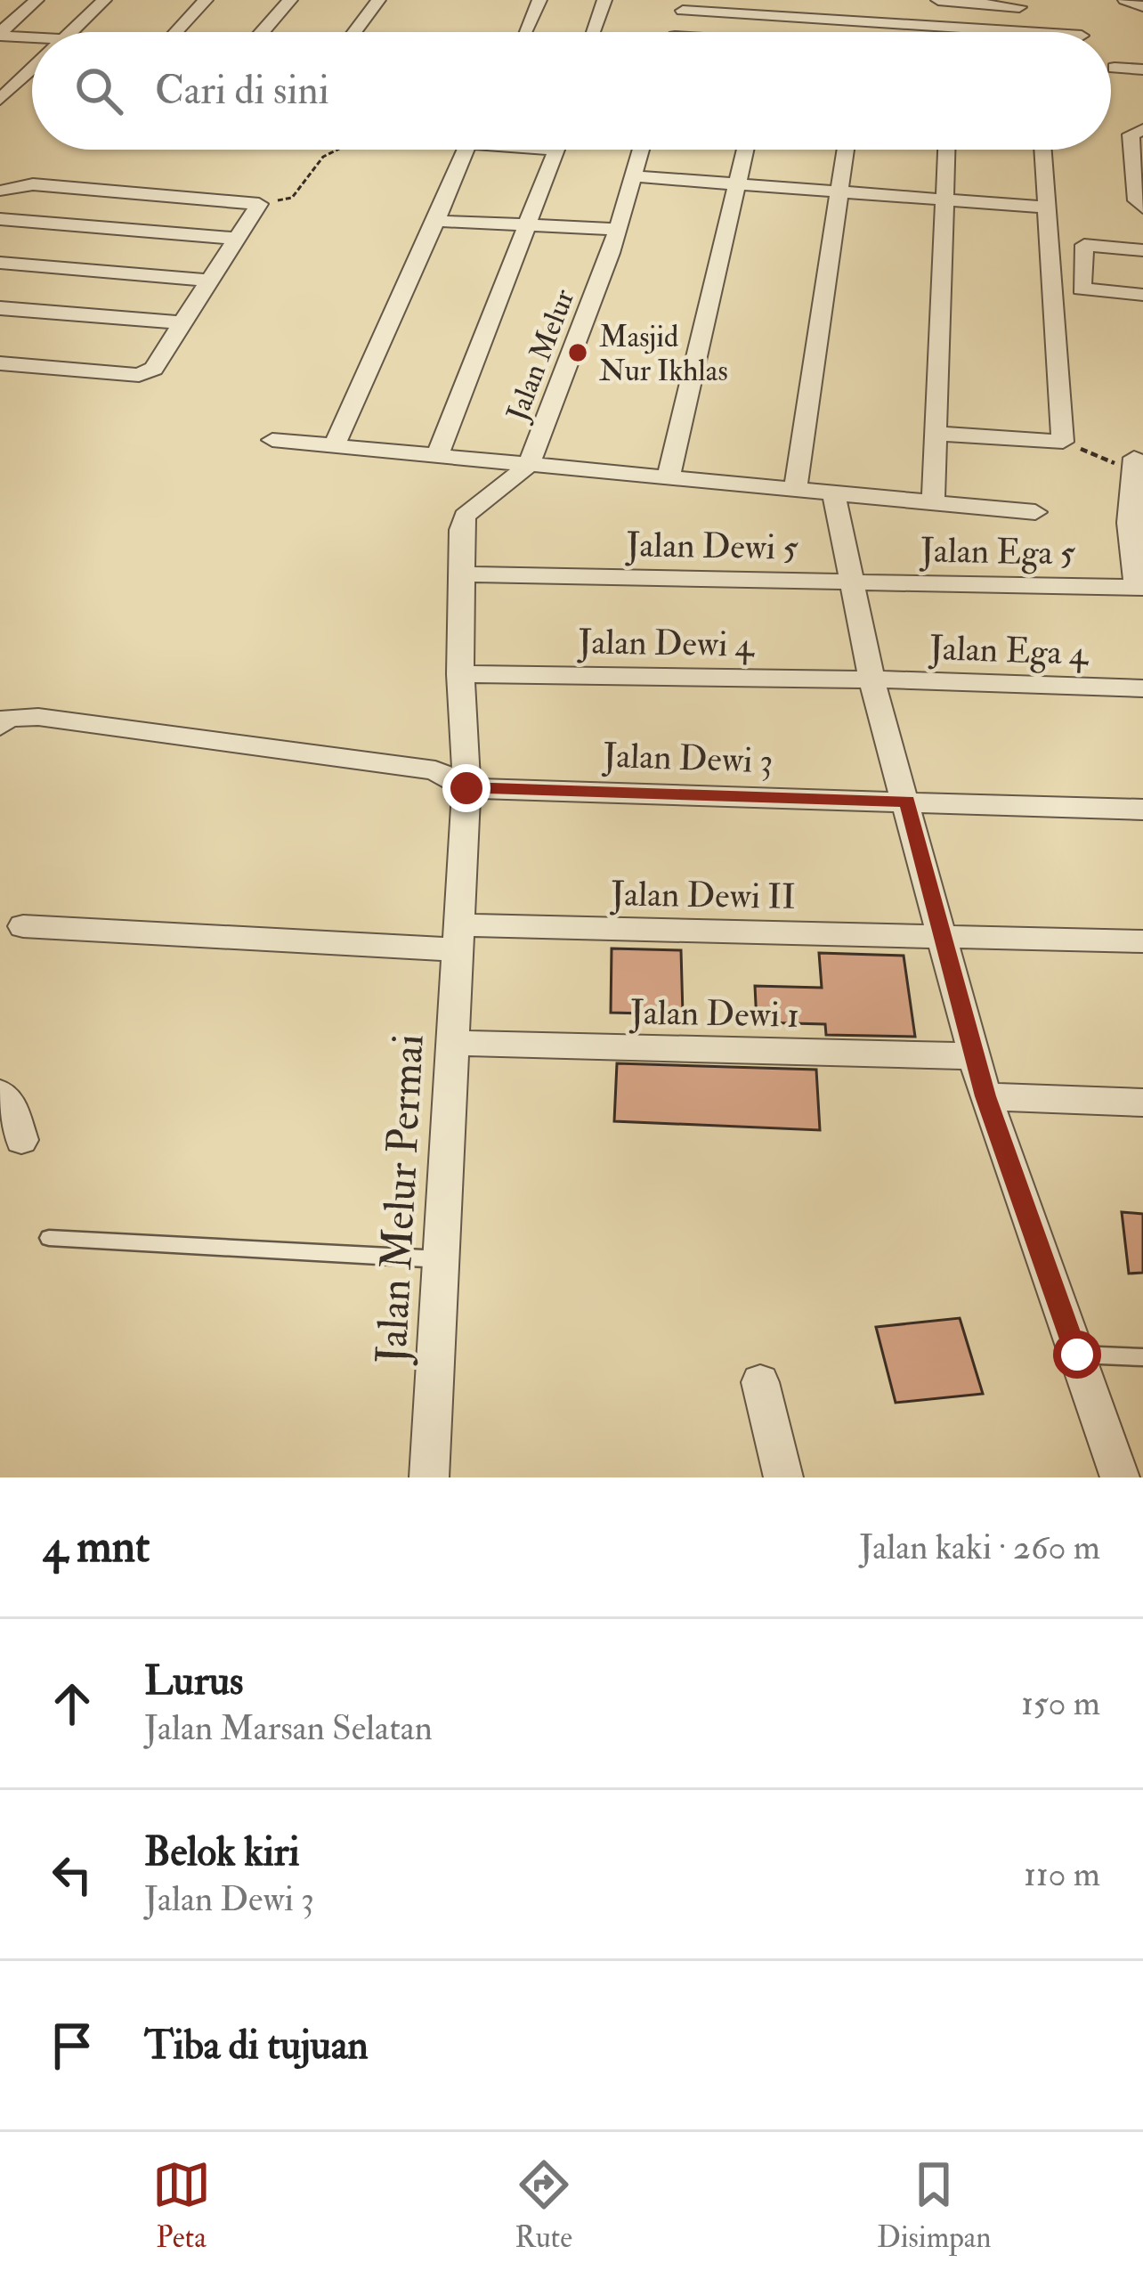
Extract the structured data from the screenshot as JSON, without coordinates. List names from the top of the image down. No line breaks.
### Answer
{"streets":{"street":["Jalan Melur","Jalan Dewi 5","Jalan Ega 5","Jalan Dewi 4","Jalan Ega 4","Jalan Dewi 3","Jalan Dewi II","Jalan Dewi 1","Jalan Melur Permai"]},"crossings":[["Jalan Melur","Jalan Dewi 5"],["Jalan Melur","Jalan Dewi 4"],["Jalan Melur","Jalan Dewi 3"],["Jalan Melur","Jalan Melur Permai"],["Jalan Dewi 5","Jalan Ega 5"],["Jalan Dewi 4","Jalan Ega 4"],["Jalan Dewi 3","Jalan Melur Permai"],["Jalan Dewi II","Jalan Melur Permai"],["Jalan Dewi 1","Jalan Melur Permai"]],"places":["Masjid Nur Ikhlas"],"page":{"search":"Cari di sini","heading":["4 mnt","Jalan kaki · 260 m"],"list":[["Lurus","Jalan Marsan Selatan","150 m"],["Belok kiri","Jalan Dewi 3","110 m"],"Tiba di tujuan"],"nav":["Peta","Rute","Disimpan"]}}
